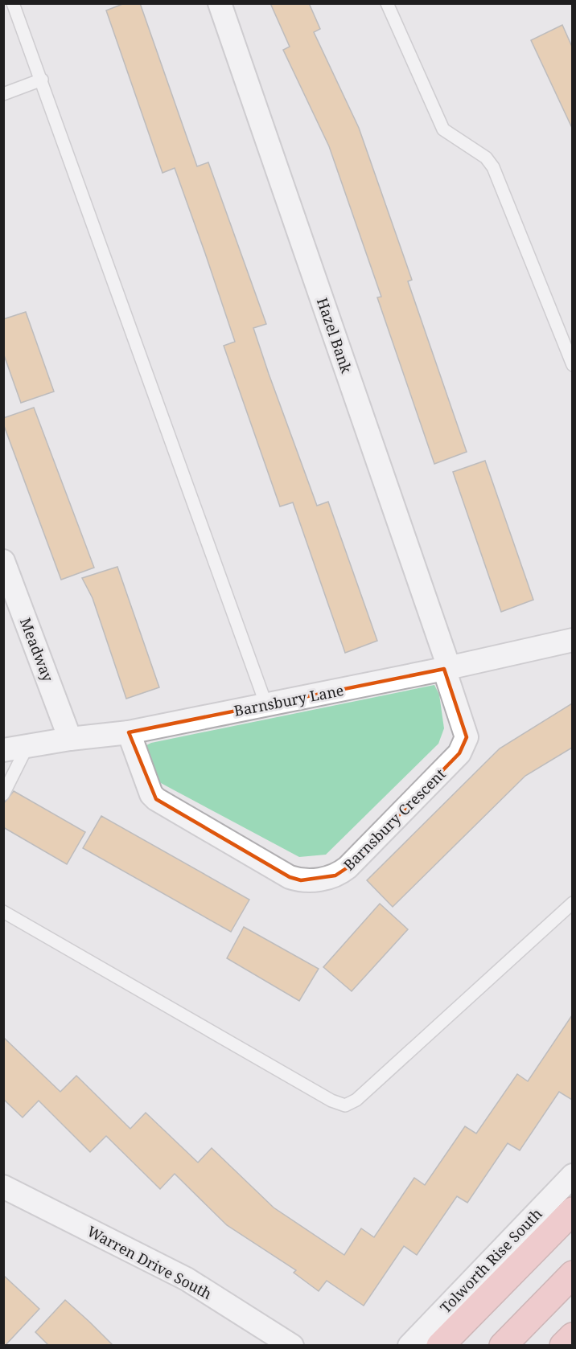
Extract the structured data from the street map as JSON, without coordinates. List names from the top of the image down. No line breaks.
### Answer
{"streets":{"highway":["Tolworth Rise South"],"street":["Hazel Bank","Meadway","Barnsbury Lane","Barnsbury Crescent","Warren Drive South"]},"crossings":[["Hazel Bank","Barnsbury Lane"],["Hazel Bank","Barnsbury Crescent"],["Meadway","Barnsbury Lane"],["Barnsbury Lane","Barnsbury Crescent"]]}
